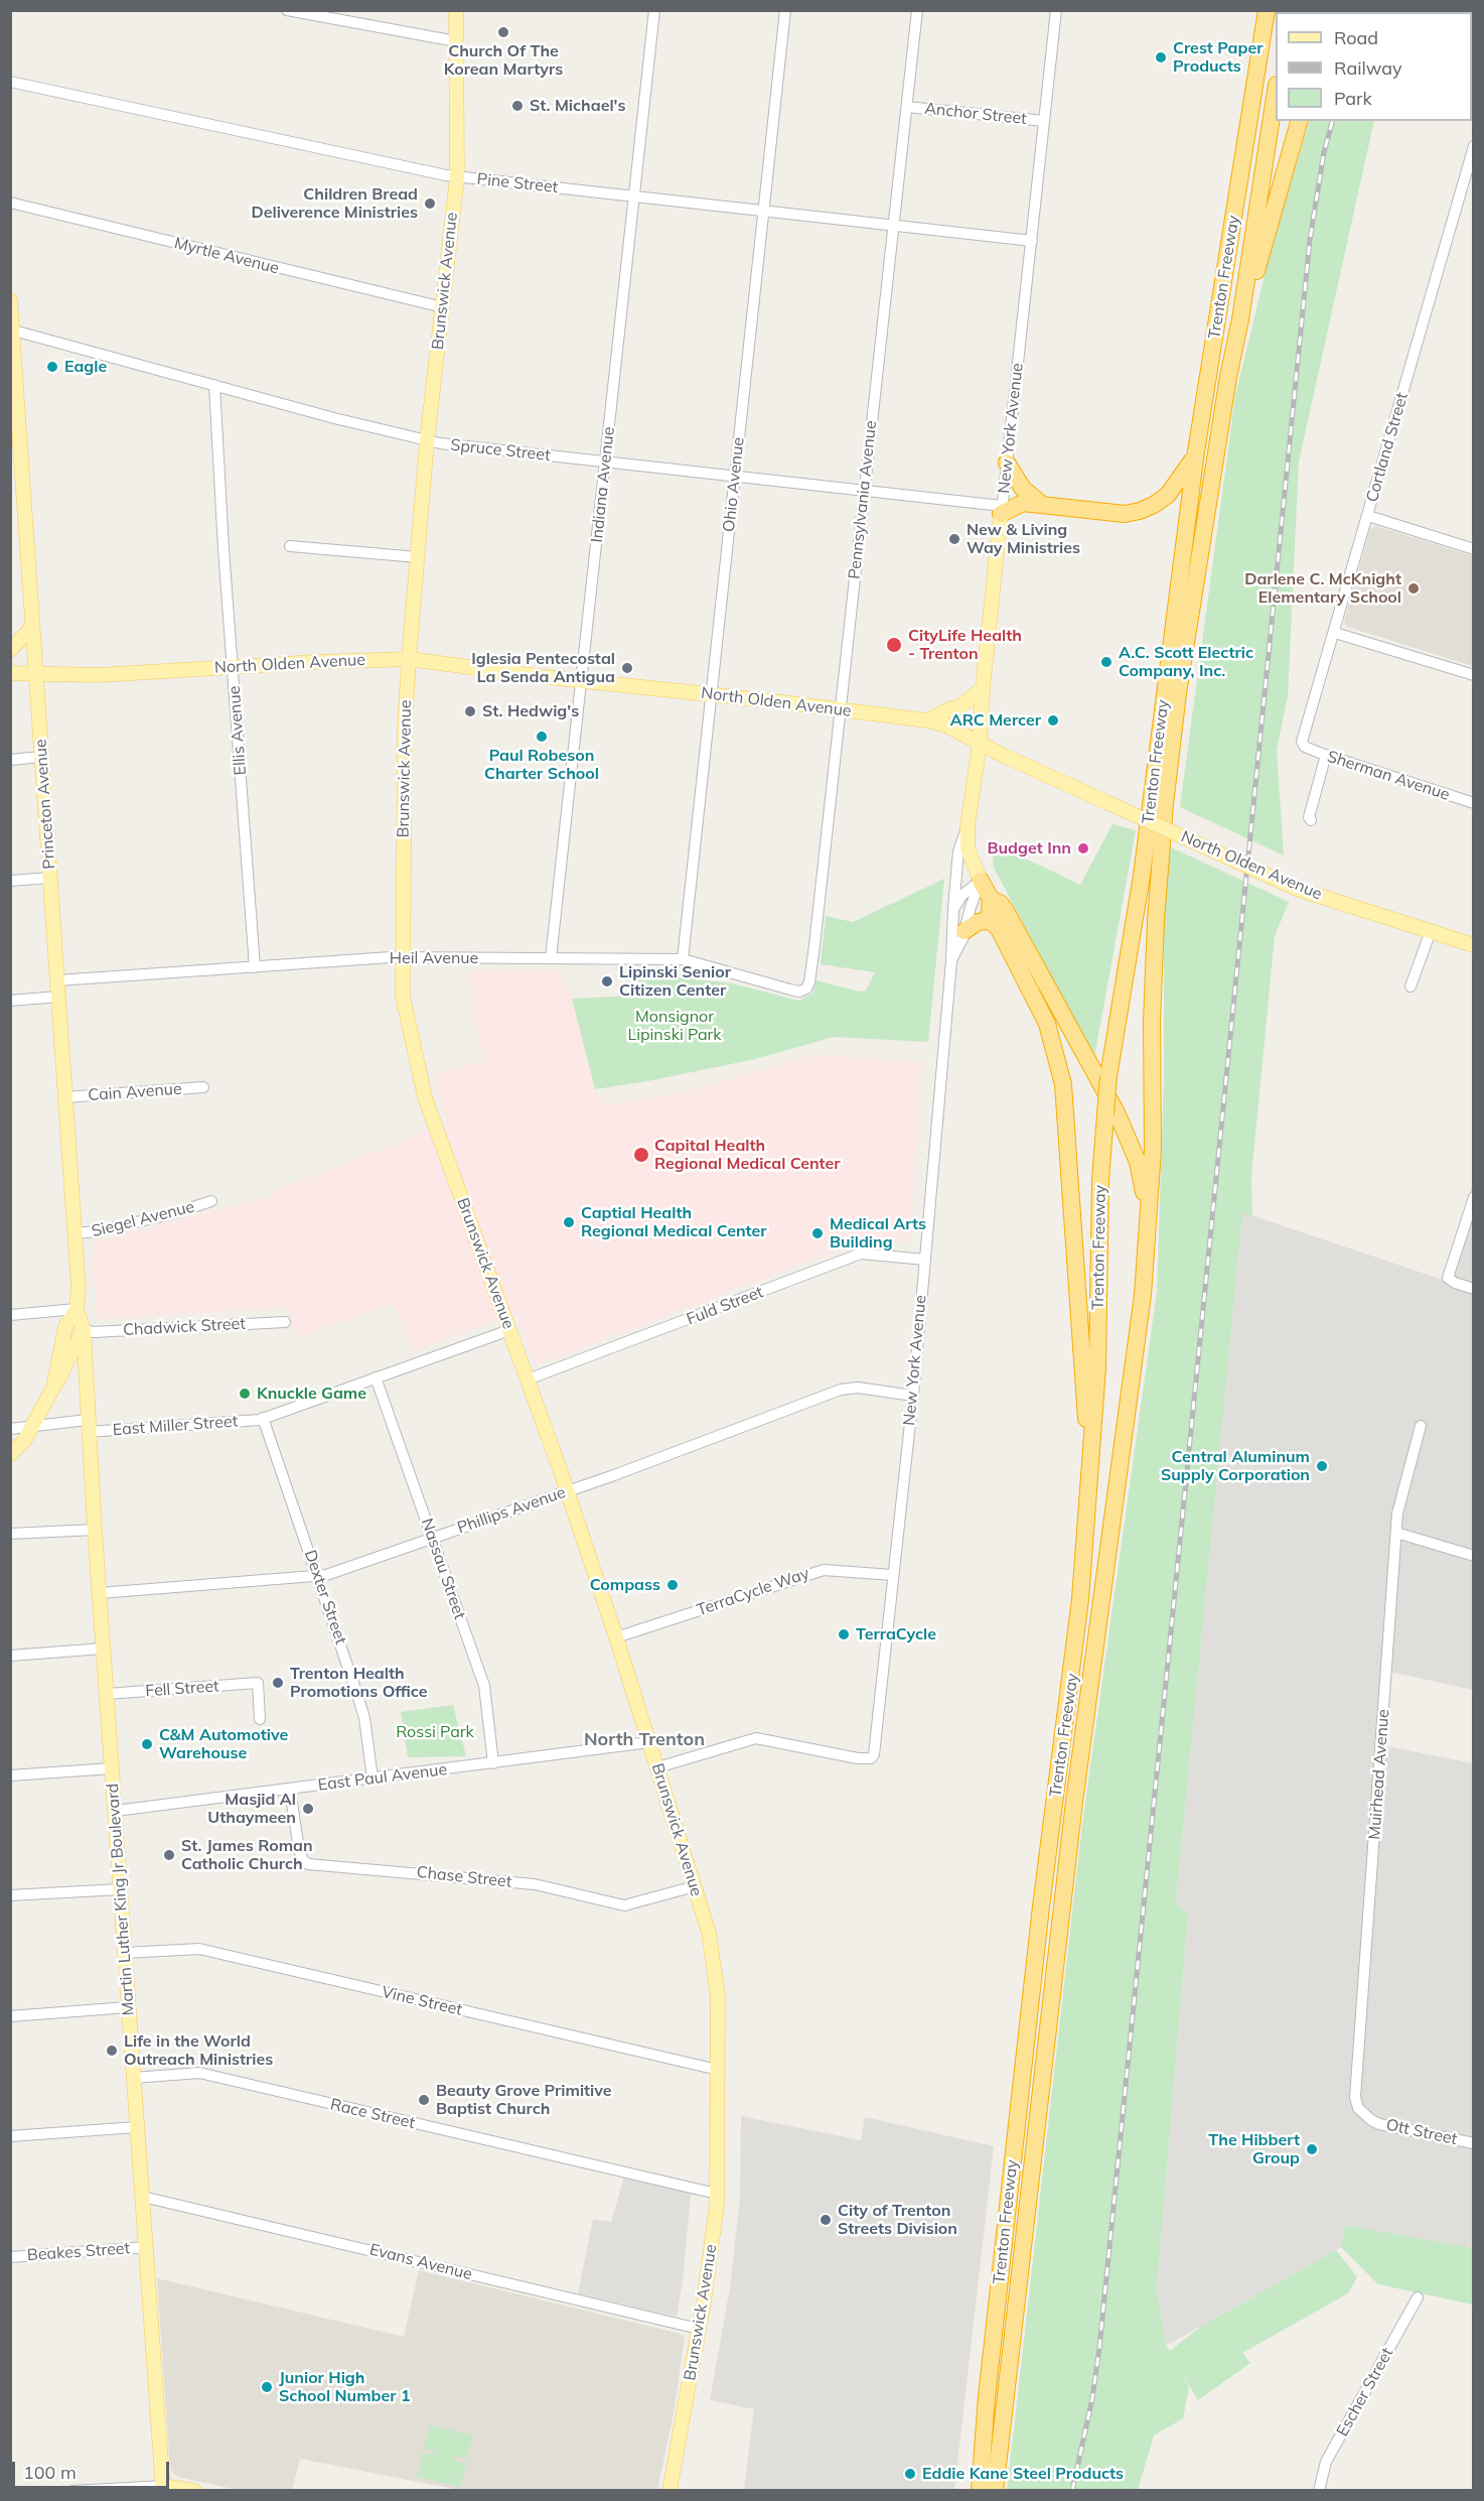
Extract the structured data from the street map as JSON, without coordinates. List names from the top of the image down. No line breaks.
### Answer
{"streets":{"highway":["Trenton Freeway"],"main road":["Brunswick Avenue","New York Avenue","North Olden Avenue","Princeton Avenue","Martin Luther King Jr Boulevard"],"street":["Anchor Street","Pine Street","Myrtle Avenue","Cortland Street","Spruce Street","Indiana Avenue","Ohio Avenue","Pennsylvania Avenue","Ellis Avenue","Sherman Avenue","Heil Avenue","Cain Avenue","Siegel Avenue","Fuld Street","Chadwick Street","East Miller Street","Phillips Avenue","Nassau Street","TerraCycle Way","Dexter Street","Fell Street","Muirhead Avenue","East Paul Avenue","Chase Street","Vine Street","Race Street","Ott Street","Beakes Street","Evans Avenue","Escher Street"]},"crossings":[["Anchor Street","New York Avenue"],["Anchor Street","Pennsylvania Avenue"],["Pine Street","Brunswick Avenue"],["Pine Street","New York Avenue"],["Pine Street","Indiana Avenue"],["Pine Street","Ohio Avenue"],["Pine Street","Pennsylvania Avenue"],["Myrtle Avenue","Brunswick Avenue"],["Brunswick Avenue","New York Avenue"],["Brunswick Avenue","Spruce Street"],["Brunswick Avenue","North Olden Avenue"],["Brunswick Avenue","Heil Avenue"],["Brunswick Avenue","Fuld Street"],["Brunswick Avenue","East Miller Street"],["Brunswick Avenue","Phillips Avenue"],["Brunswick Avenue","TerraCycle Way"],["Brunswick Avenue","East Paul Avenue"],["Brunswick Avenue","Chase Street"],["Brunswick Avenue","Vine Street"],["Brunswick Avenue","Race Street"],["Brunswick Avenue","Evans Avenue"],["New York Avenue","Spruce Street"],["New York Avenue","North Olden Avenue"],["New York Avenue","Fuld Street"],["New York Avenue","Phillips Avenue"],["New York Avenue","TerraCycle Way"],["Cortland Street","Sherman Avenue"],["Spruce Street","Indiana Avenue"],["Spruce Street","Ohio Avenue"],["Spruce Street","Pennsylvania Avenue"],["Spruce Street","Ellis Avenue"],["Spruce Street","Princeton Avenue"],["Indiana Avenue","North Olden Avenue"],["Indiana Avenue","Heil Avenue"],["Ohio Avenue","North Olden Avenue"],["Ohio Avenue","Heil Avenue"],["Pennsylvania Avenue","North Olden Avenue"],["Pennsylvania Avenue","Heil Avenue"],["North Olden Avenue","Ellis Avenue"],["North Olden Avenue","Princeton Avenue"],["Ellis Avenue","Heil Avenue"],["Princeton Avenue","Heil Avenue"],["Princeton Avenue","Cain Avenue"],["Princeton Avenue","Siegel Avenue"],["Princeton Avenue","Martin Luther King Jr Boulevard"],["Chadwick Street","Martin Luther King Jr Boulevard"],["East Miller Street","Nassau Street"],["East Miller Street","Dexter Street"],["East Miller Street","Martin Luther King Jr Boulevard"],["Phillips Avenue","Nassau Street"],["Phillips Avenue","Dexter Street"],["Phillips Avenue","Martin Luther King Jr Boulevard"],["Nassau Street","East Paul Avenue"],["Dexter Street","East Paul Avenue"],["Fell Street","Martin Luther King Jr Boulevard"],["Muirhead Avenue","Ott Street"],["East Paul Avenue","Chase Street"],["East Paul Avenue","Martin Luther King Jr Boulevard"],["Martin Luther King Jr Boulevard","Vine Street"],["Martin Luther King Jr Boulevard","Race Street"],["Martin Luther King Jr Boulevard","Beakes Street"],["Martin Luther King Jr Boulevard","Evans Avenue"]],"districts":["North Trenton"],"parks":["Monsignor Lipinski Park","Rossi Park"],"places":["Church Of The Korean Martyrs","Crest Paper Products","St. Michael's","Children Bread Deliverence Ministries","Eagle","New & Living Way Ministries","Darlene C. McKnight Elementary School","CityLife Health - Trenton","A.C. Scott Electric Company, Inc.","Iglesia Pentecostal La Senda Antigua","St. Hedwig's","ARC Mercer","Paul Robeson Charter School","Budget Inn","Lipinski Senior Citizen Center","Capital Health Regional Medical Center","Captial Health Regional Medical Center","Medical Arts Building","Knuckle Game","Central Aluminum Supply Corporation","Compass","TerraCycle","Trenton Health Promotions Office","C&M Automotive Warehouse","Masjid Al Uthaymeen","St. James Roman Catholic Church","Life in the World Outreach Ministries","Beauty Grove Primitive Baptist Church","The Hibbert Group","City of Trenton Streets Division","Junior High School Number 1","Eddie Kane Steel Products"],"legend":["Road","Railway","Park"],"scale_bar":"100 m"}
